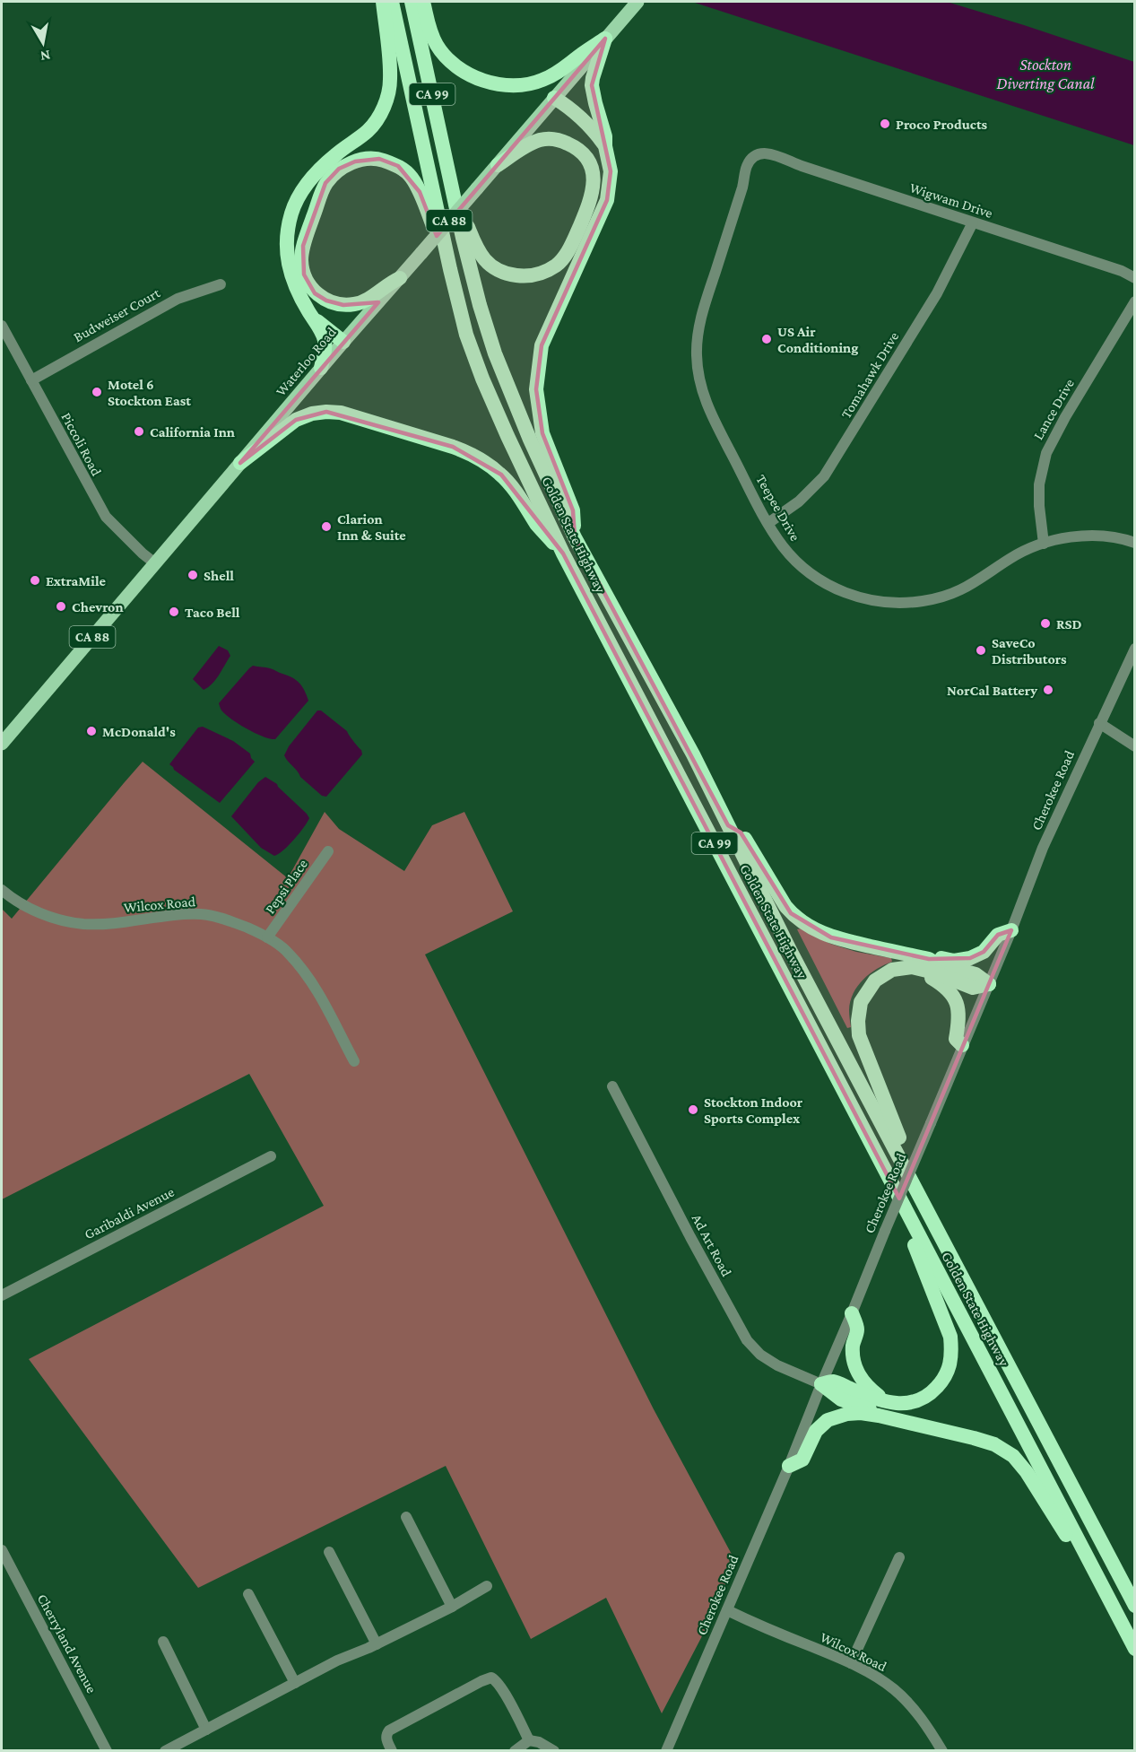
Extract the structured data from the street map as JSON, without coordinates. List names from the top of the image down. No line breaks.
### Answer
{"streets":{"highway":["CA 99","Golden State Highway"],"main road":["CA 88","Waterloo Road"],"street":["Wigwam Drive","Budweiser Court","Tomahawk Drive","Lance Drive","Piccoli Road","Teepee Drive","Cherokee Road","Pepsi Place","Wilcox Road","Garibaldi Avenue","Ad Art Road","Cherryland Avenue"]},"crossings":[["Wigwam Drive","Tomahawk Drive"],["Wigwam Drive","Teepee Drive"],["Budweiser Court","Piccoli Road"],["Waterloo Road","Piccoli Road"],["Tomahawk Drive","Teepee Drive"],["Lance Drive","Teepee Drive"],["Cherokee Road","Wilcox Road"],["Cherokee Road","Ad Art Road"],["Pepsi Place","Wilcox Road"]],"water":["Stockton Diverting Canal"],"places":["Proco Products","US Air Conditioning","Motel 6 Stockton East","California Inn","Clarion Inn & Suite","Shell","ExtraMile","Chevron","Taco Bell","RSD","SaveCo Distributors","NorCal Battery","McDonald's","Stockton Indoor Sports Complex"],"north":"bottom"}
